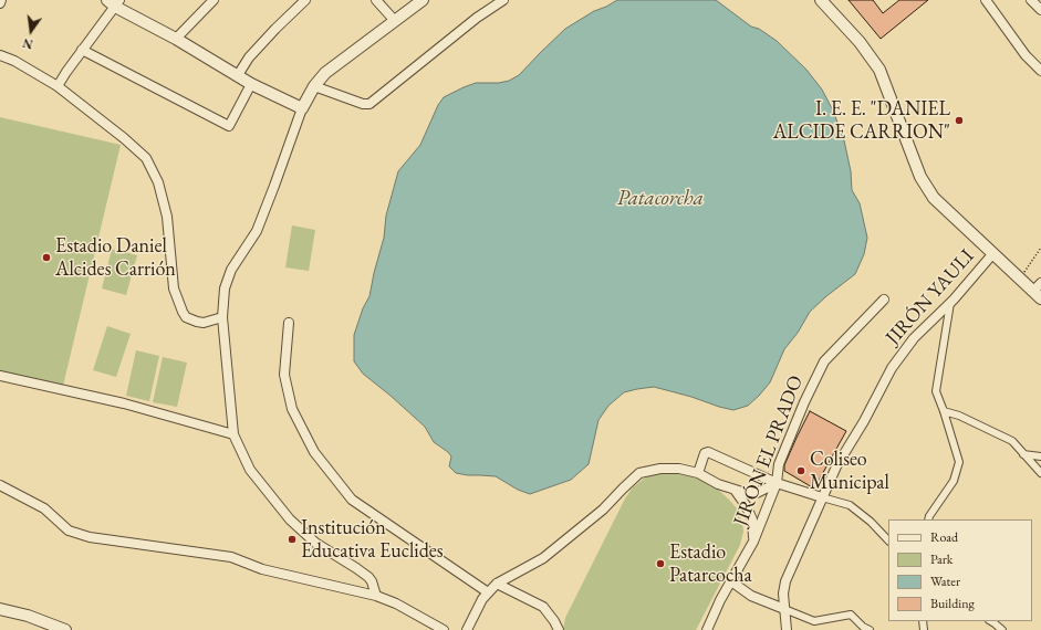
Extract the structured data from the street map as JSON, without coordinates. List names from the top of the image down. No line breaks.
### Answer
{"streets":{"street":["JIRÓN YAULI","JIRÓN EL PRADO"]},"water":["Patacorcha"],"places":["I. E. E. \"DANIEL ALCIDE CARRION\"","Estadio Daniel Alcides Carrión","Coliseo Municipal","Institución Educativa Euclides","Estadio Patarcocha"],"legend":["Road","Park","Water","Building"],"north":"bottom"}
